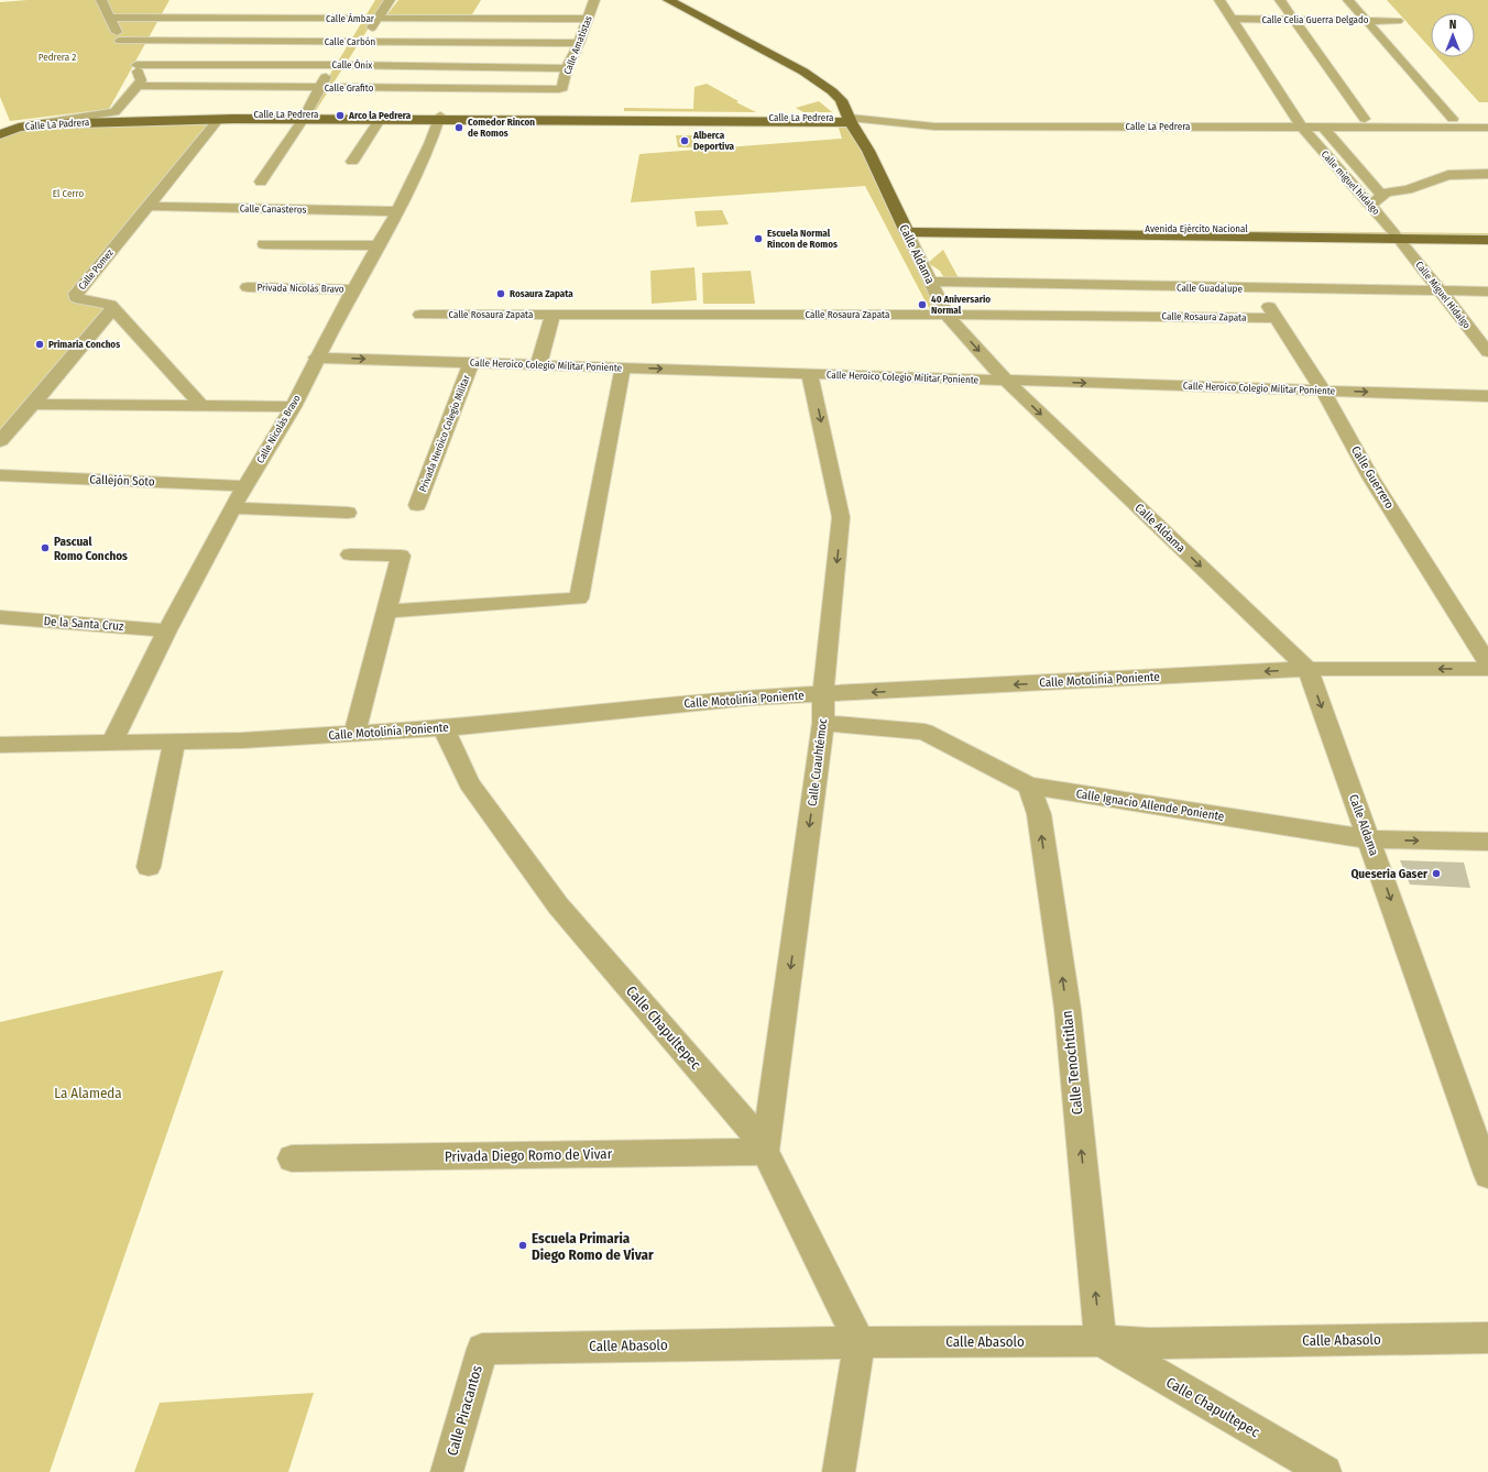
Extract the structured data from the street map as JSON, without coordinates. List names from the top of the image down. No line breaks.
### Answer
{"streets":{"main road":["Calle La Pedrera","Calle La Padrera","Avenida Ejército Nacional","Calle Aldama"],"street":["Calle Ámbar","Calle Celia Guerra Delgado","Calle Carbón","Calle Amatistas","Calle Ónix","Calle Grafito","Calle miguel hidalgo","Calle Canasteros","Calle Pomez","Privada Nicolás Bravo","Calle Guadalupe","Calle Miguel Hidalgo","Calle Rosaura Zapata","Calle Heroico Colegio Militar Poniente","Calle Nicolás Bravo","Privada Heróico Colegio Militar","Calle Guerrero","Callejón Soto","De la Santa Cruz","Calle Motolinía Poniente","Calle Cuauhtémoc","Calle Ignacio Allende Poniente","Calle Chapultepec","Calle Tenochtitlan","Privada Diego Romo de Vivar","Calle Abasolo","Calle Piracantos"]},"crossings":[["Calle Ámbar","Calle Amatistas"],["Calle Celia Guerra Delgado","Calle miguel hidalgo"],["Calle Carbón","Calle Amatistas"],["Calle Carbón","Calle Ónix"],["Calle Amatistas","Calle Ónix"],["Calle Amatistas","Calle Grafito"],["Calle La Pedrera","Calle La Padrera"],["Calle La Pedrera","Calle miguel hidalgo"],["Calle La Pedrera","Calle Aldama"],["Calle La Pedrera","Calle Pomez"],["Calle La Pedrera","Calle Nicolás Bravo"],["Calle miguel hidalgo","Avenida Ejército Nacional"],["Calle miguel hidalgo","Calle Miguel Hidalgo"],["Calle Canasteros","Calle Pomez"],["Calle Canasteros","Calle Nicolás Bravo"],["Avenida Ejército Nacional","Calle Aldama"],["Avenida Ejército Nacional","Calle Miguel Hidalgo"],["Calle Aldama","Calle Guadalupe"],["Calle Aldama","Calle Rosaura Zapata"],["Calle Aldama","Calle Heroico Colegio Militar Poniente"],["Calle Aldama","Calle Motolinía Poniente"],["Calle Aldama","Calle Ignacio Allende Poniente"],["Privada Nicolás Bravo","Calle Nicolás Bravo"],["Calle Guadalupe","Calle Miguel Hidalgo"],["Calle Guadalupe","Calle Guerrero"],["Calle Rosaura Zapata","Calle Guerrero"],["Calle Heroico Colegio Militar Poniente","Calle Nicolás Bravo"],["Calle Heroico Colegio Militar Poniente","Privada Heróico Colegio Militar"],["Calle Heroico Colegio Militar Poniente","Calle Guerrero"],["Calle Heroico Colegio Militar Poniente","Calle Cuauhtémoc"],["Calle Nicolás Bravo","Callejón Soto"],["Calle Nicolás Bravo","De la Santa Cruz"],["Calle Nicolás Bravo","Calle Motolinía Poniente"],["Calle Motolinía Poniente","Calle Cuauhtémoc"],["Calle Motolinía Poniente","Calle Chapultepec"],["Calle Cuauhtémoc","Calle Ignacio Allende Poniente"],["Calle Cuauhtémoc","Calle Chapultepec"],["Calle Cuauhtémoc","Privada Diego Romo de Vivar"],["Calle Ignacio Allende Poniente","Calle Tenochtitlan"],["Calle Chapultepec","Calle Tenochtitlan"],["Calle Chapultepec","Privada Diego Romo de Vivar"],["Calle Chapultepec","Calle Abasolo"],["Calle Tenochtitlan","Calle Abasolo"],["Calle Abasolo","Calle Piracantos"]],"one_way":["Calle Aldama","Calle Heroico Colegio Militar Poniente","Calle Motolinía Poniente","Calle Cuauhtémoc","Calle Tenochtitlan"],"parks":["Pedrera 2","El Cerro","La Alameda"],"places":["Arco la Pedrera","Comedor Rincon de Romos","Alberca Deportiva","Escuela Normal Rincon de Romos","Rosaura Zapata","40 Aniversario Normal","Primaria Conchos","Pascual Romo Conchos","Queseria Gaser","Escuela Primaria Diego Romo de Vivar"],"north":"top"}
